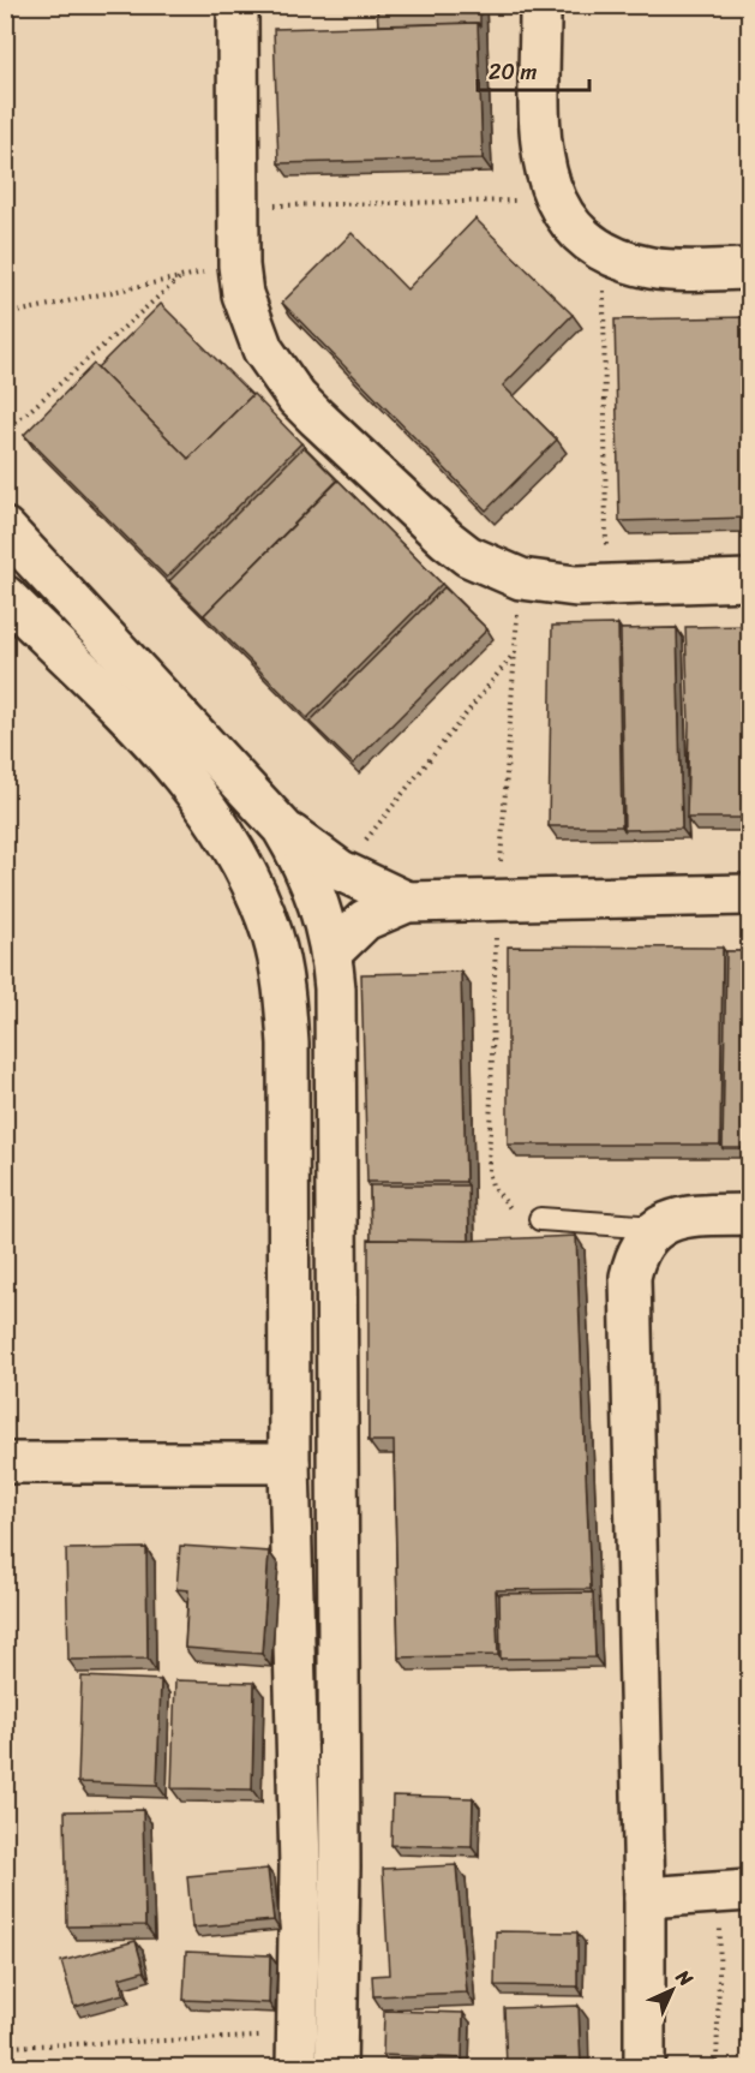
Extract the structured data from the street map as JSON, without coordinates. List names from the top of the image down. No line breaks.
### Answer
{"scale_bar":"20 m","north":"top right"}
